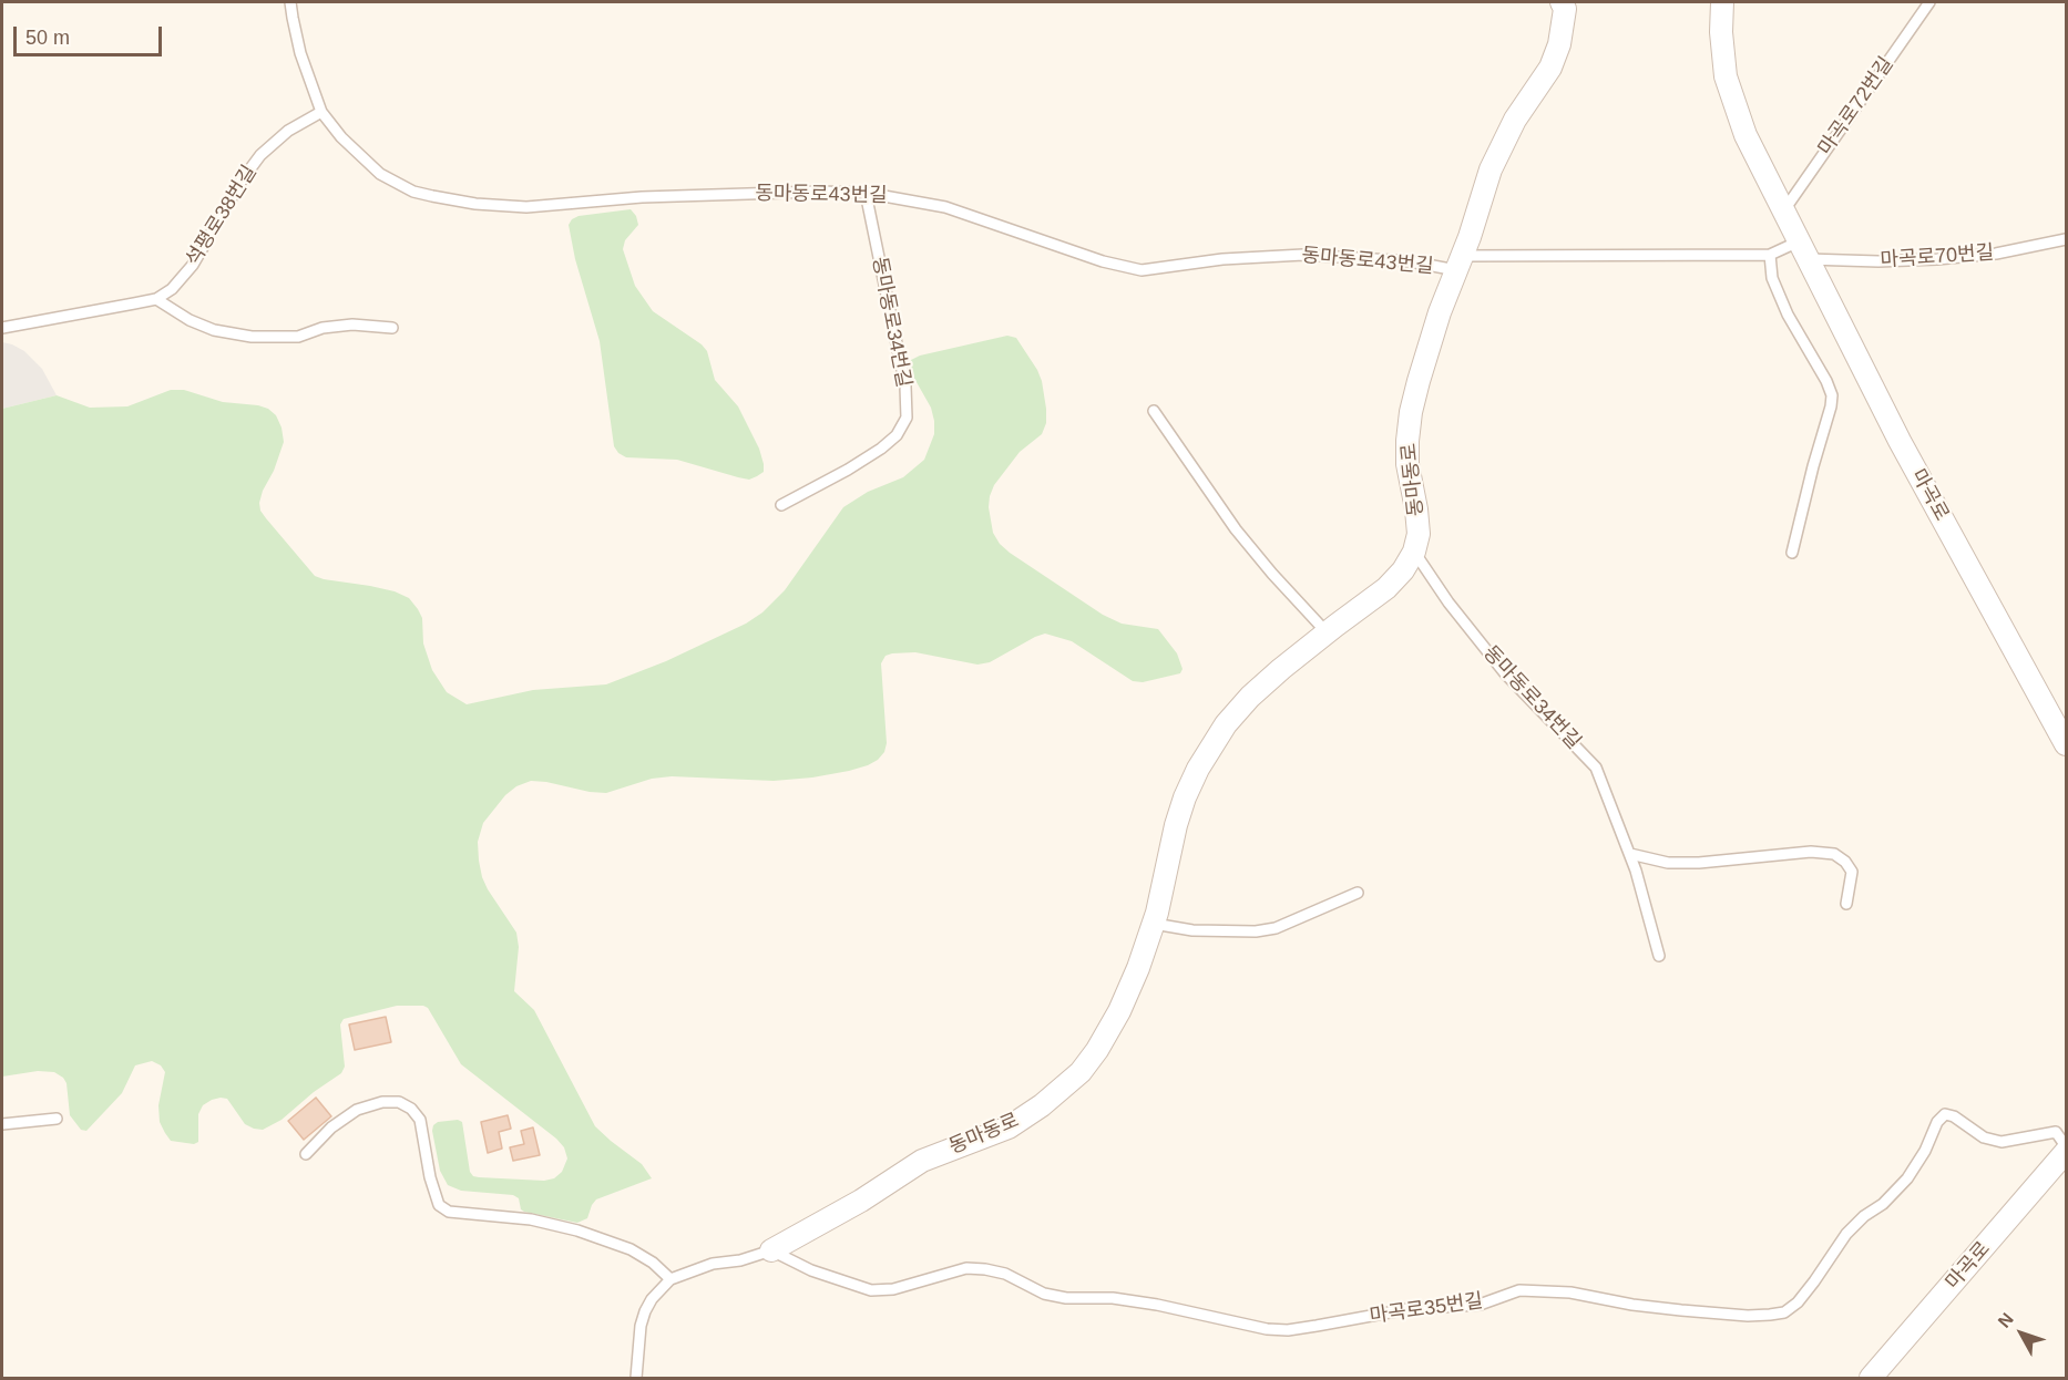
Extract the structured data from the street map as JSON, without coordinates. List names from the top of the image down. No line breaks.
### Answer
{"streets":{"street":["동마동로","마곡로"],"lane":["마곡로72번길","동마동로43번길","석평로38번길","마곡로70번길","동마동로34번길","마곡로35번길"]},"crossings":[["마곡로72번길","마곡로"],["동마동로43번길","석평로38번길"],["동마동로43번길","동마동로34번길"],["동마동로43번길","동마동로"],["마곡로70번길","마곡로"],["동마동로34번길","동마동로"],["동마동로","마곡로35번길"]],"scale_bar":"50 m","north":"top left"}
